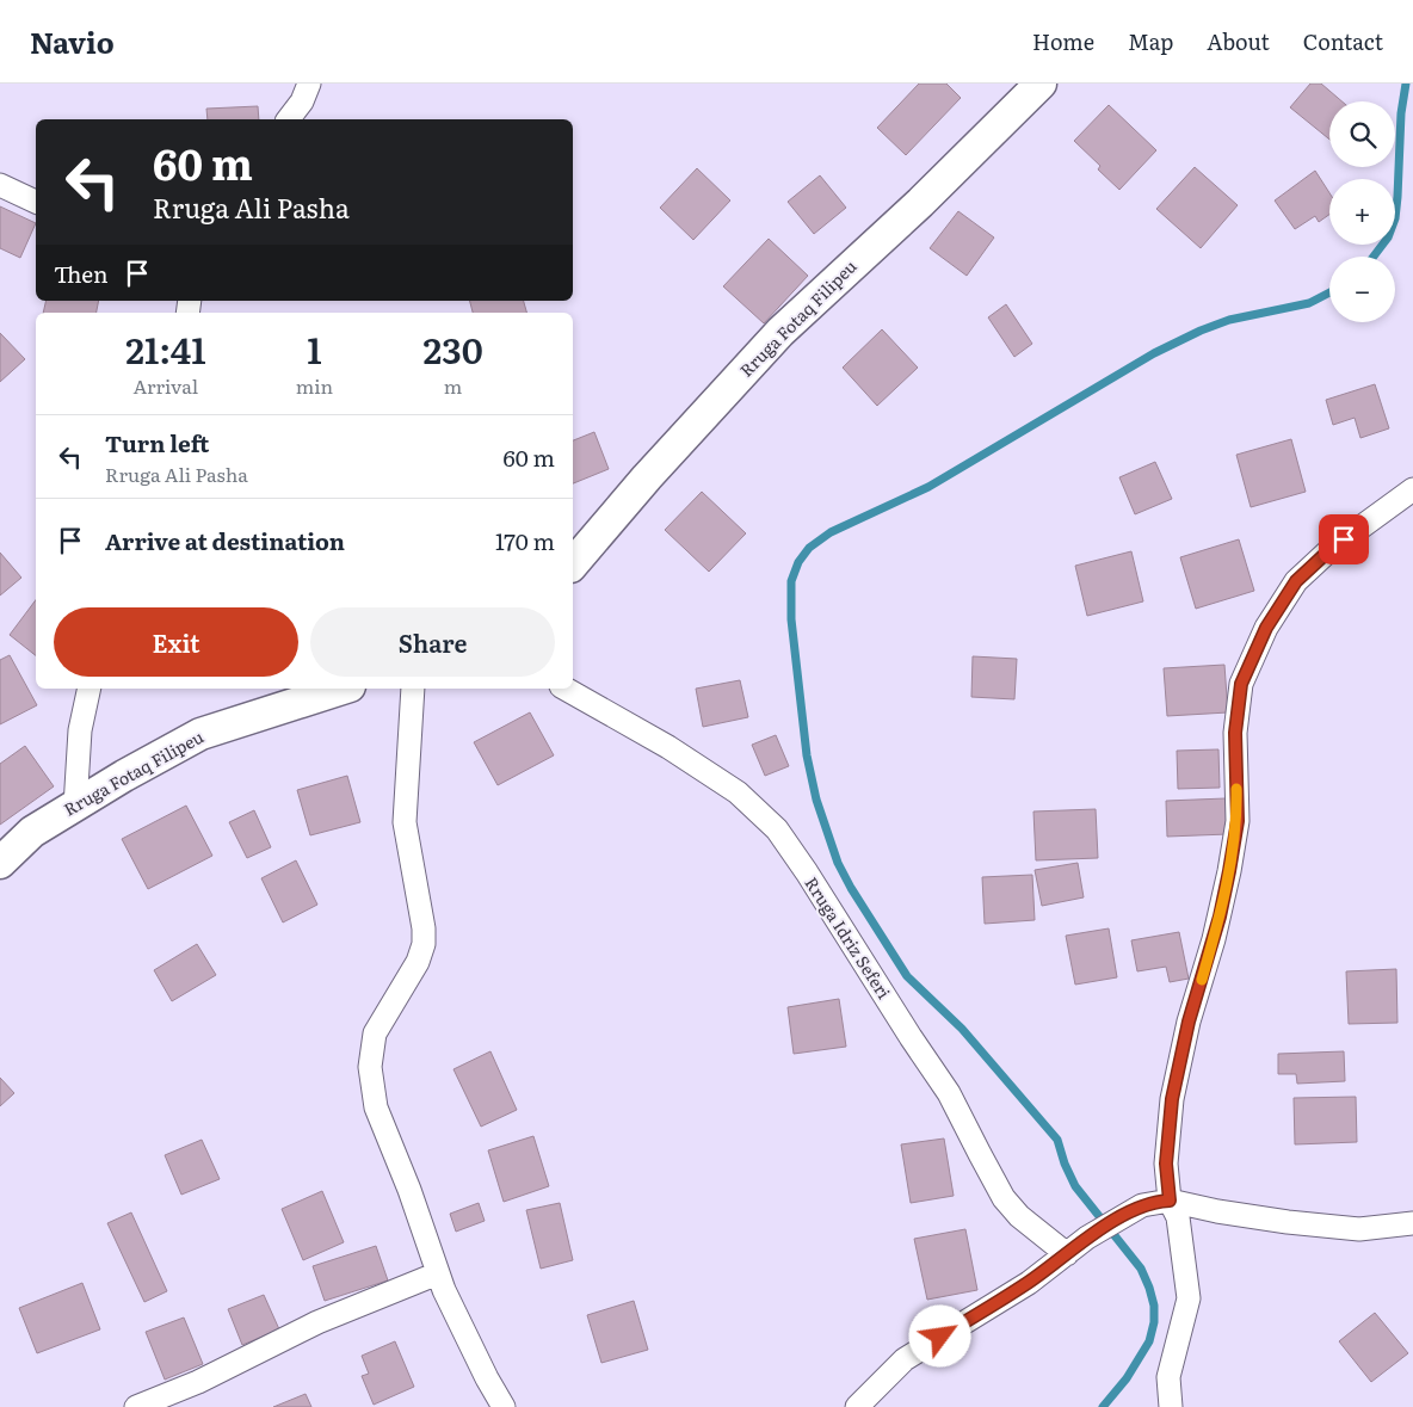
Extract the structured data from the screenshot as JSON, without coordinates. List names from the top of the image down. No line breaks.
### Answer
{"streets":{"main road":["Rruga Fotaq Filipeu"],"street":["Rruga Idriz Seferi"]},"page":{"header":"Navio","nav":["Home","Map","About","Contact"],"map_buttons":["+","−"],"turn":["60 m","Rruga Ali Pasha"],"then":"Then","eta":["21:41","Arrival","1","min","230","m"],"list":[{"name":"Turn left","note":"Rruga Ali Pasha","value":"60 m"},{"name":"Arrive at destination","value":"170 m"}],"buttons":["Exit","Share"]}}
